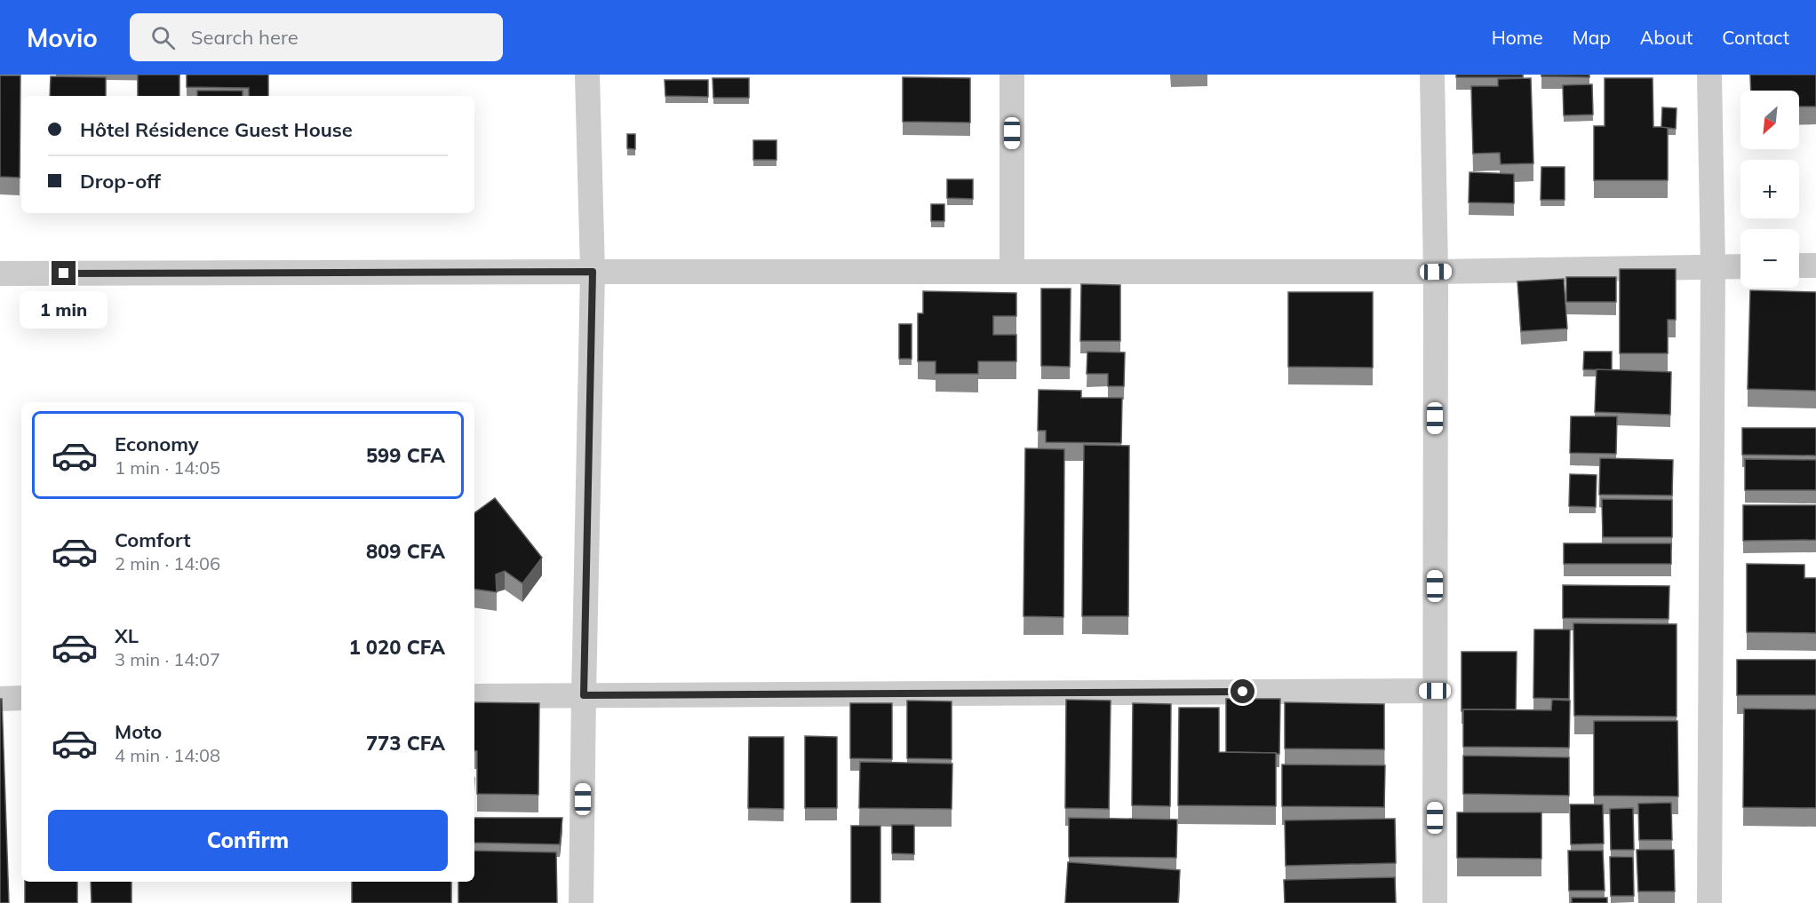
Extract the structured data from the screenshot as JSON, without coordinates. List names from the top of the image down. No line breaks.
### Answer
{"north":"bottom left","page":{"header":"Movio","search":"Search here","nav":["Home","Map","About","Contact"],"map_buttons":["+","−"],"banner":["Hôtel Résidence Guest House","Drop-off"],"bubble":"1 min","list":[{"name":"Economy","note":"1 min · 14:05","value":"599 CFA"},{"name":"Comfort","note":"2 min · 14:06","value":"809 CFA"},{"name":"XL","note":"3 min · 14:07","value":"1 020 CFA"},{"name":"Moto","note":"4 min · 14:08","value":"773 CFA"}],"buttons":"Confirm"}}
